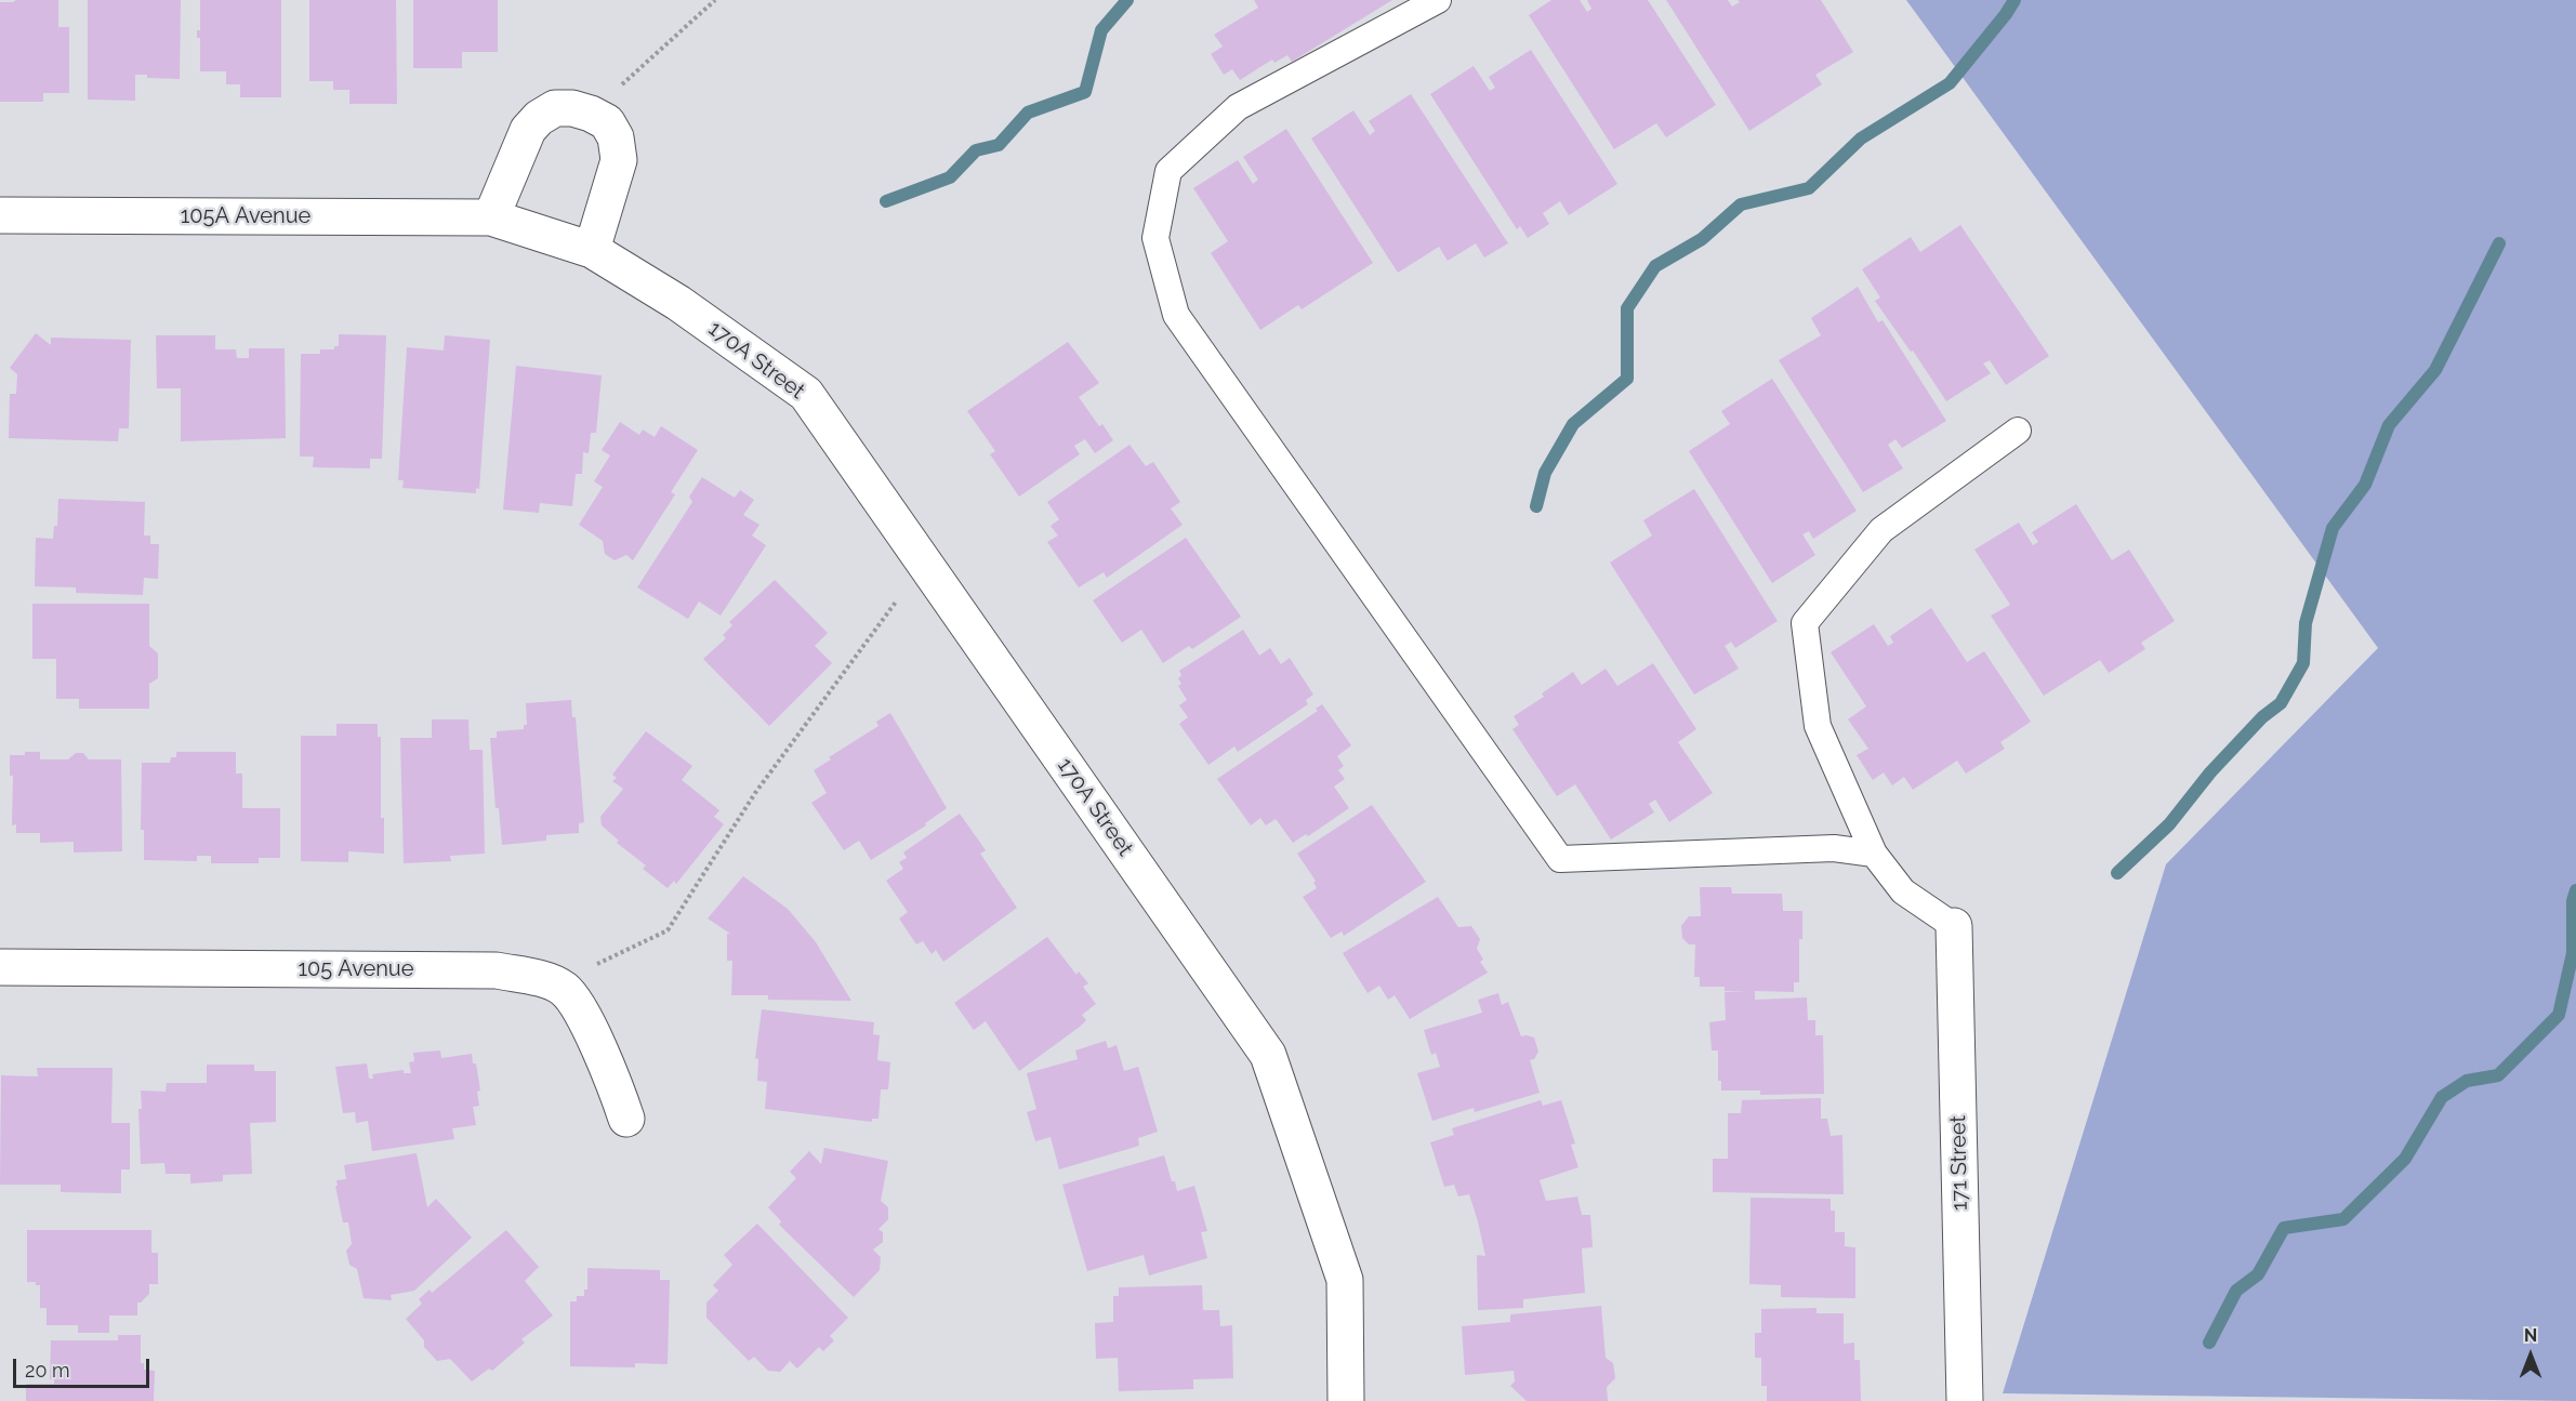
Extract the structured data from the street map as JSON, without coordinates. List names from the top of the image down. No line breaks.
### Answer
{"streets":{"street":["105A Avenue","170A Street","105 Avenue","171 Street"]},"crossings":[["105A Avenue","170A Street"]],"scale_bar":"20 m","north":"top"}
